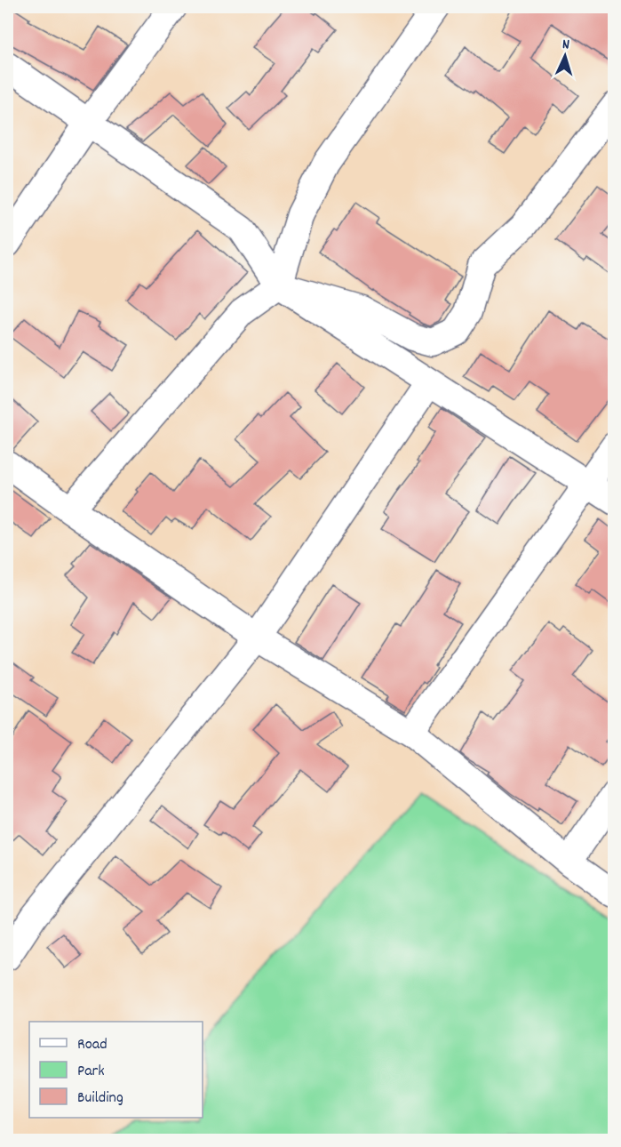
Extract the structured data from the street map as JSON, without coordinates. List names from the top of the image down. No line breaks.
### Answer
{"legend":["Road","Park","Building"],"north":"top"}
